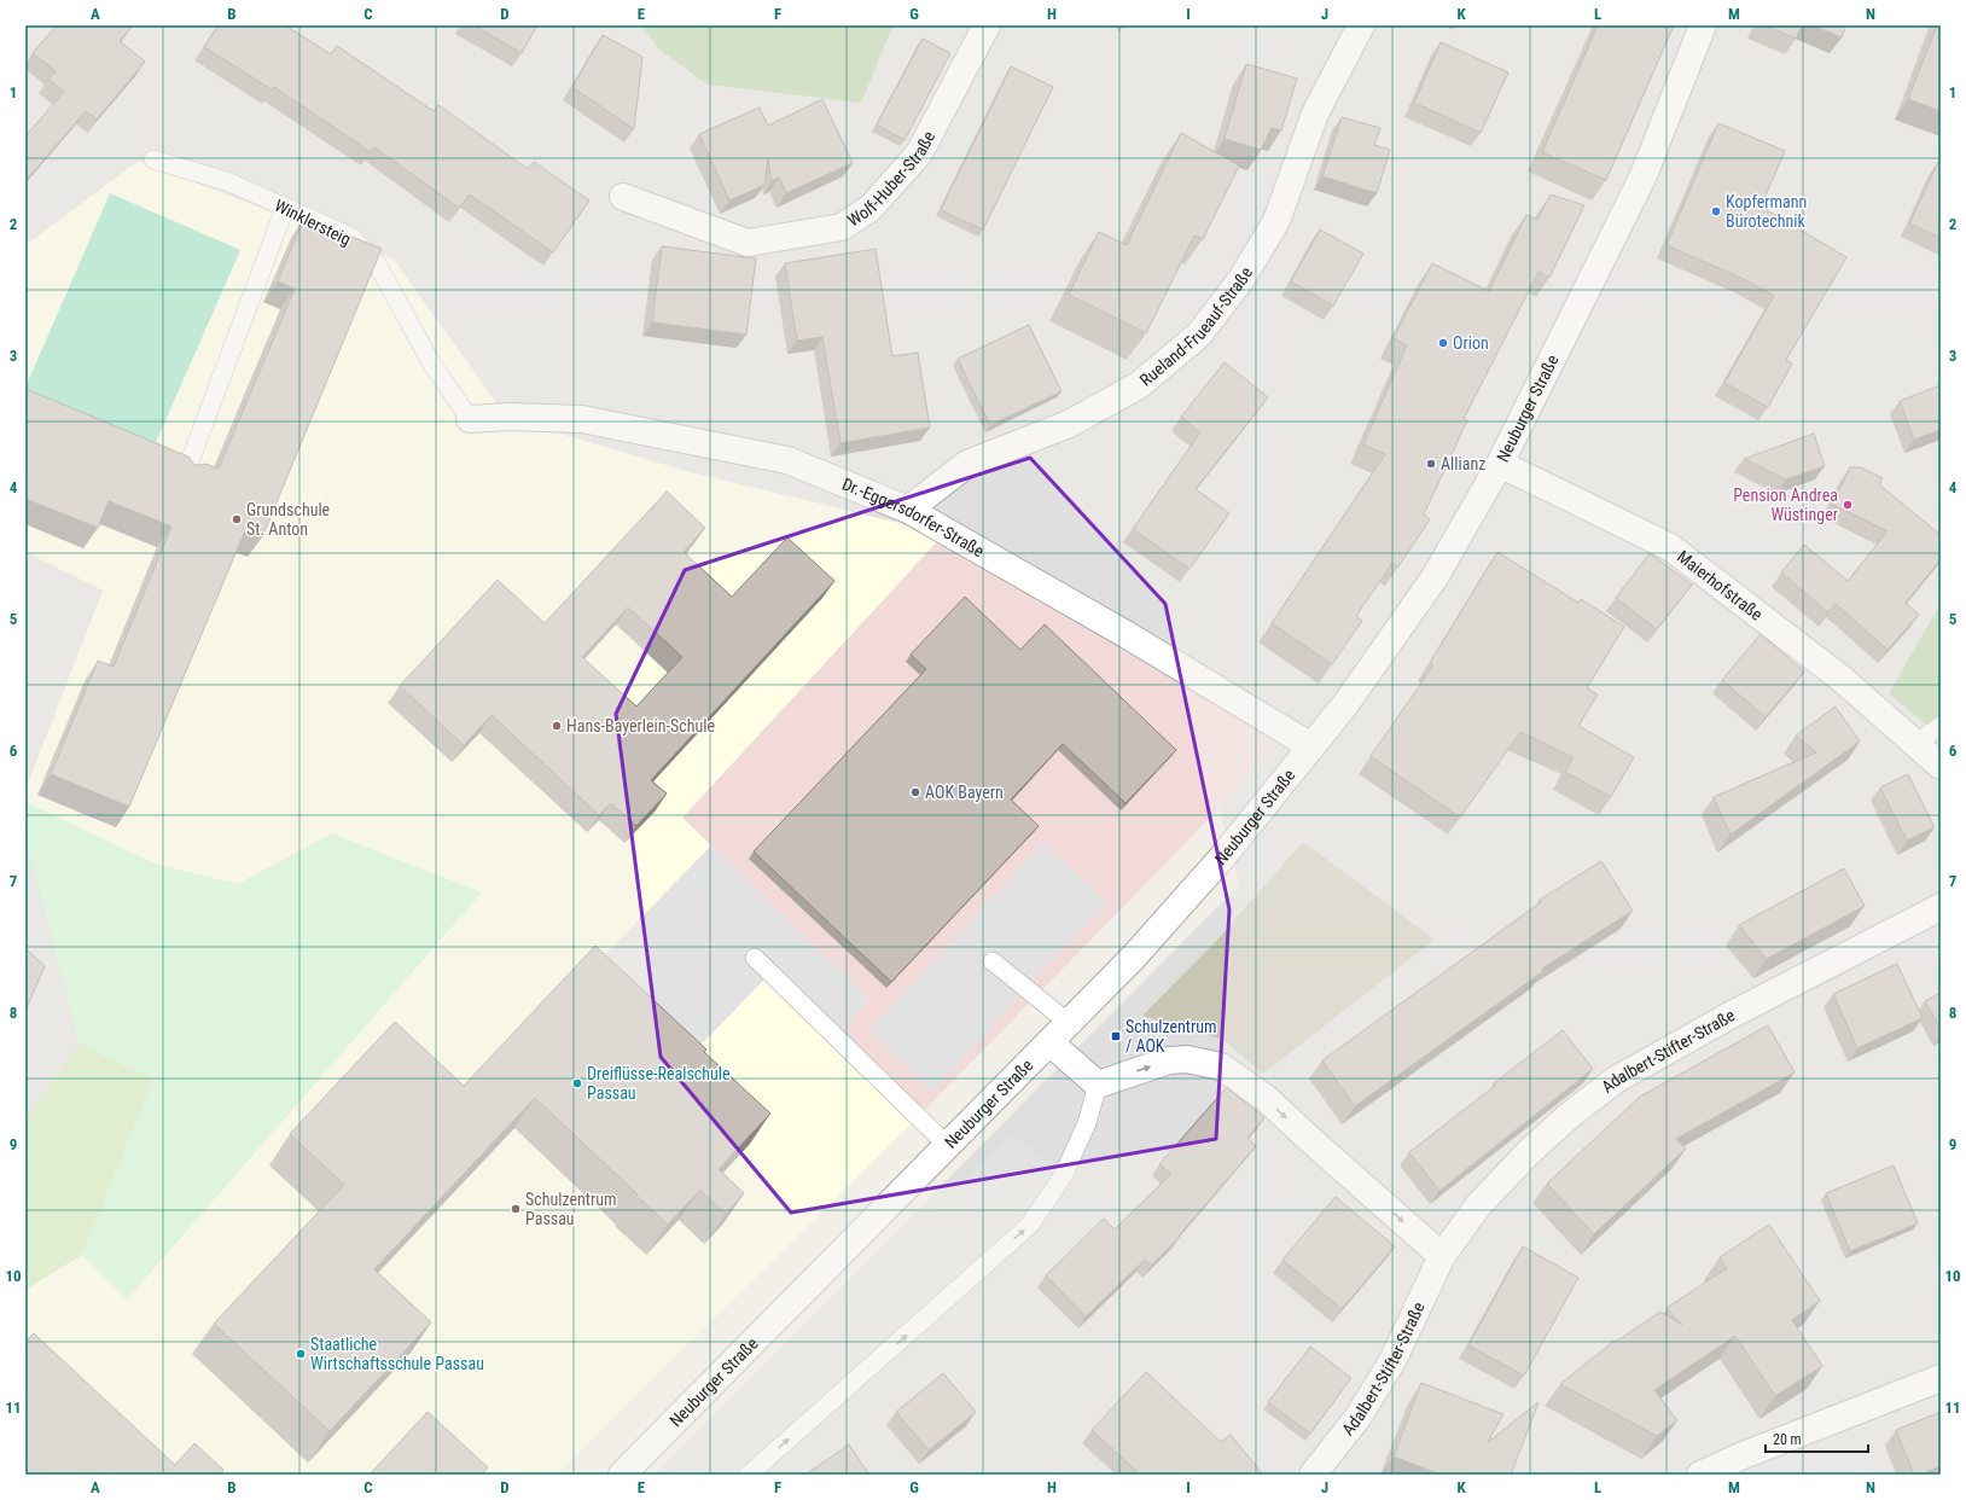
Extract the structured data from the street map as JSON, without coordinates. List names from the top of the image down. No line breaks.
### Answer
{"streets":{"street":["Wolf-Huber-Straße","Rueland-Frueauf-Straße","Neuburger Straße","Dr.-Eggersdorfer-Straße","Maierhofstraße","Adalbert-Stifter-Straße"],"lane":["Winklersteig"]},"crossings":[["Winklersteig","Dr.-Eggersdorfer-Straße"],["Rueland-Frueauf-Straße","Dr.-Eggersdorfer-Straße"],["Neuburger Straße","Dr.-Eggersdorfer-Straße"],["Neuburger Straße","Maierhofstraße"]],"places":{"other":["Kopfermann Bürotechnik","Orion","Allianz","Pension Andrea Wüstinger","Grundschule St. Anton","Hans-Bayerlein-Schule","AOK Bayern","Dreiflüsse-Realschule Passau","Schulzentrum Passau","Staatliche Wirtschaftsschule Passau"],"transit":["Schulzentrum / AOK"]},"scale_bar":"20 m","grid":{"columns":["A","B","C","D","E","F","G","H","I","J","K","L","M","N"],"rows":["1","2","3","4","5","6","7","8","9","10","11"]}}
